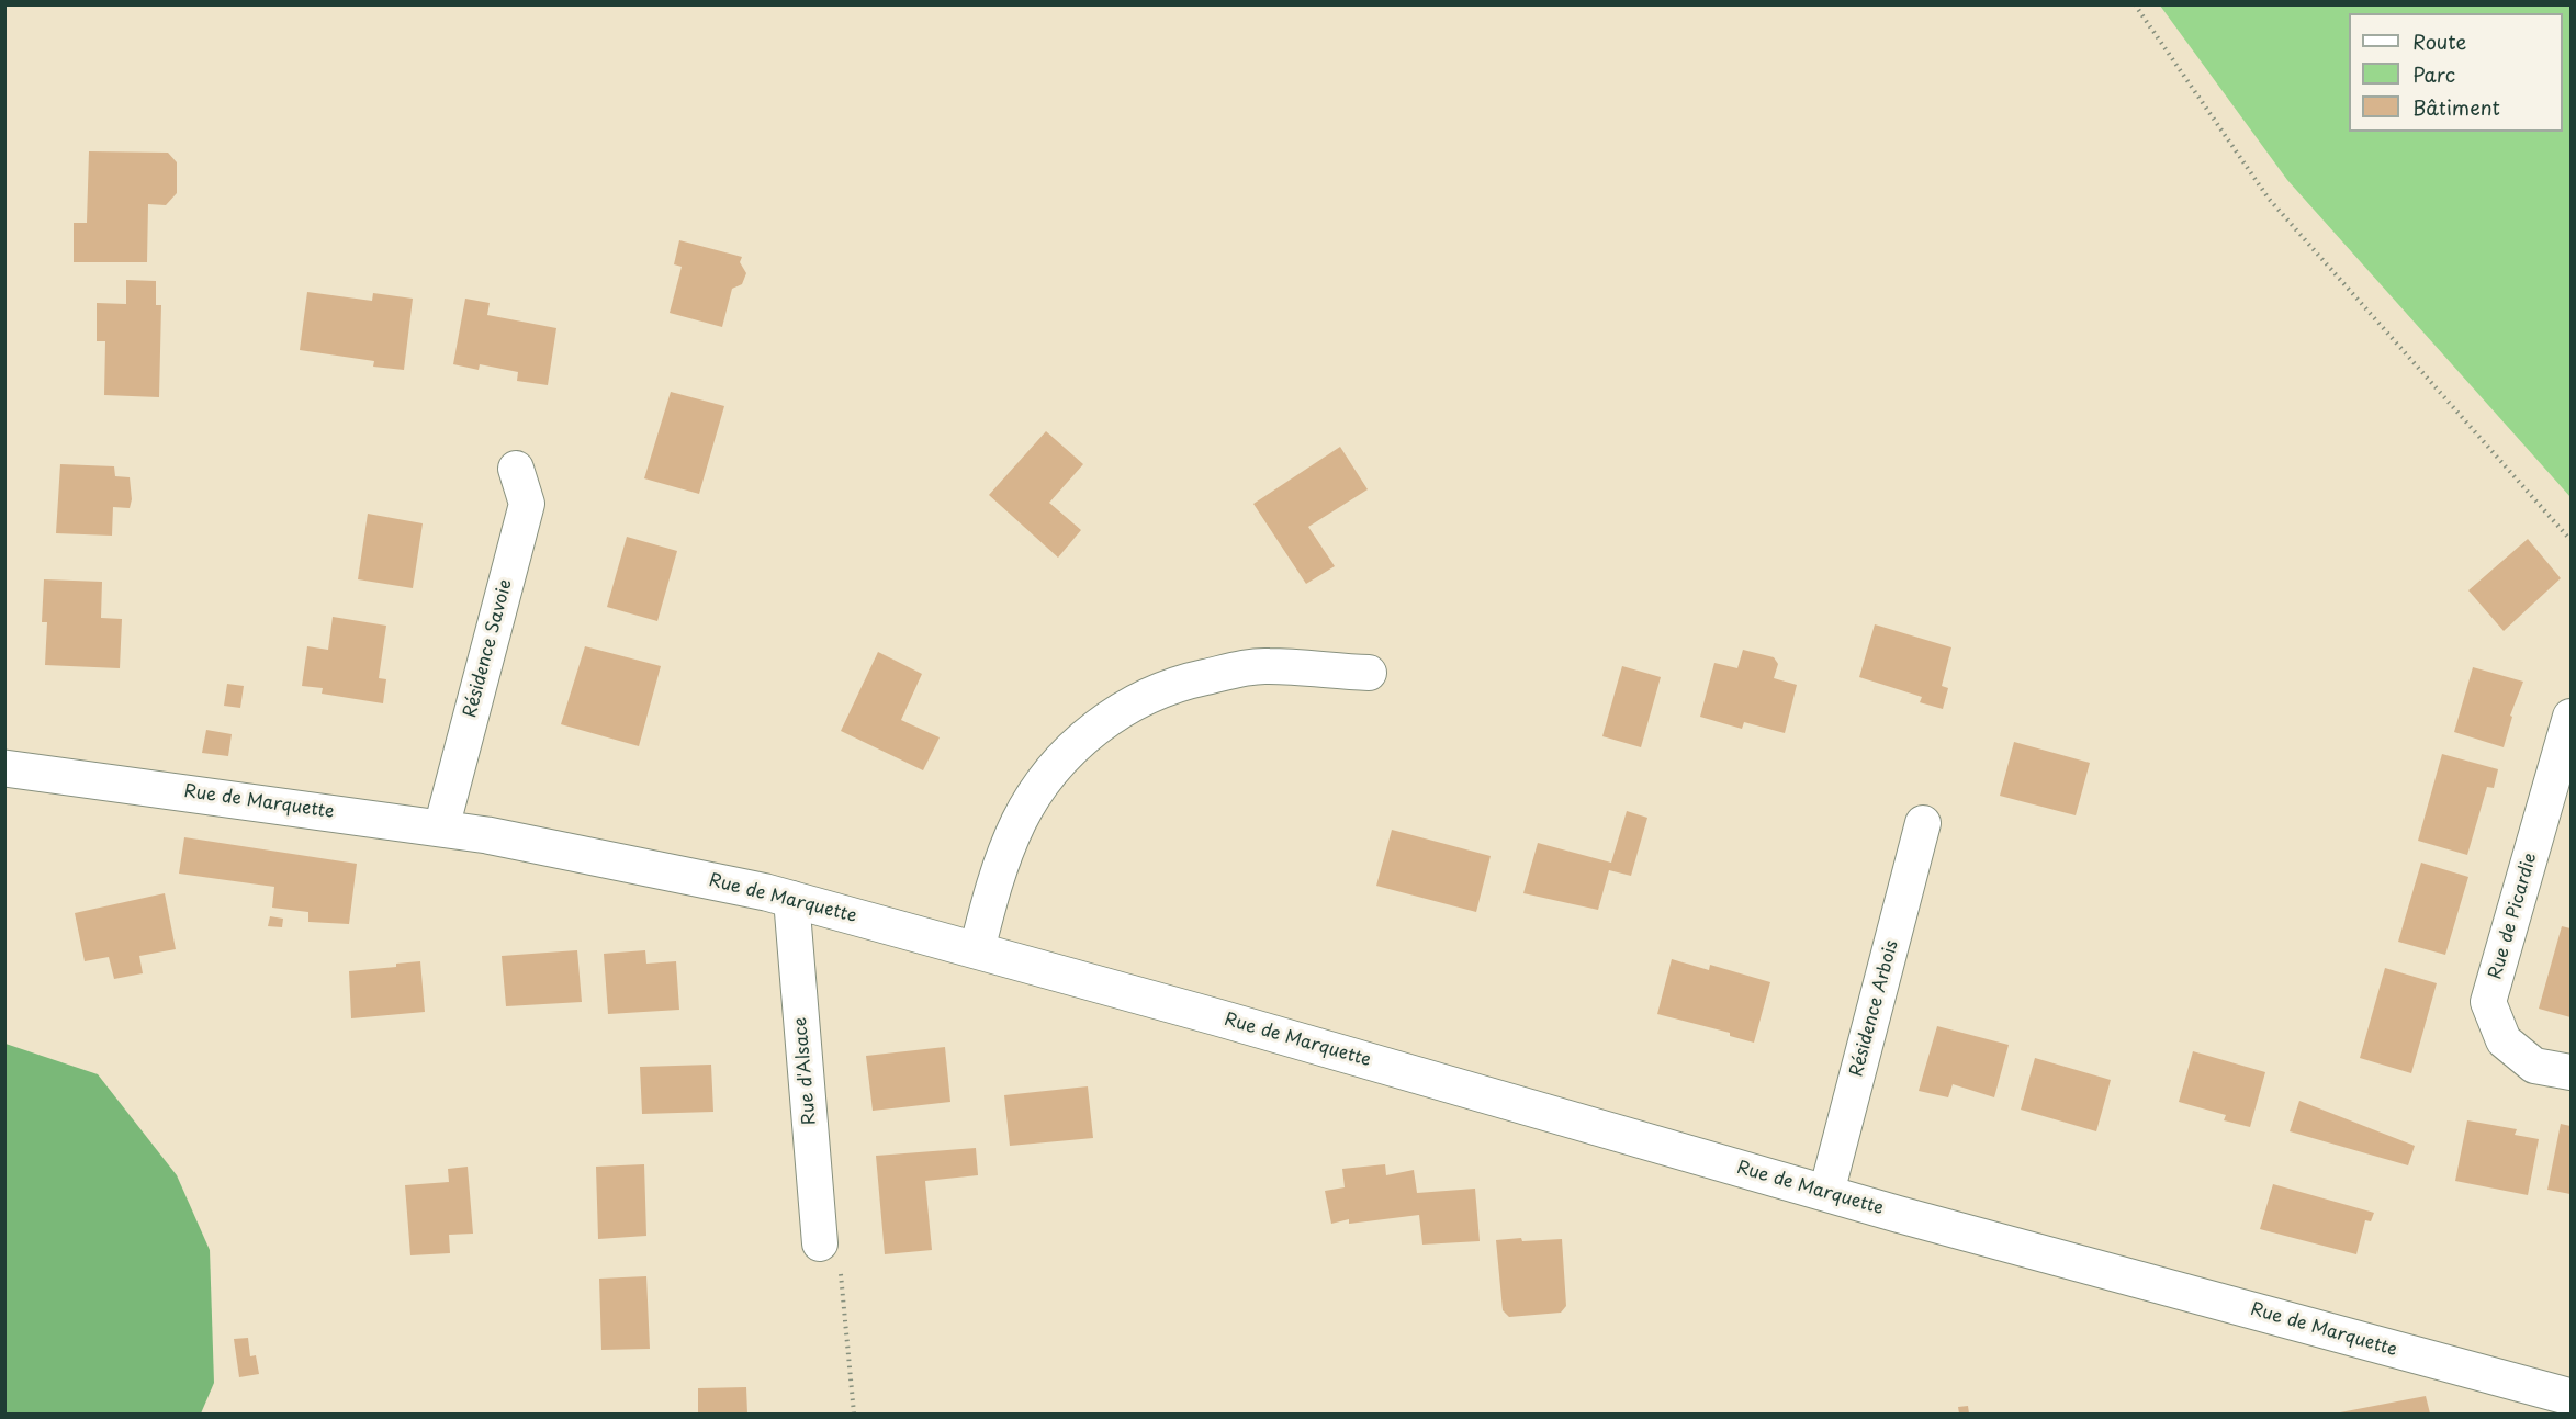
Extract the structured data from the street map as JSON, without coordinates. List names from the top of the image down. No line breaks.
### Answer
{"streets":{"street":["Résidence Savoie","Rue de Marquette","Rue de Picardie","Résidence Arbois","Rue d'Alsace"]},"crossings":[["Résidence Savoie","Rue de Marquette"],["Rue de Marquette","Résidence Arbois"],["Rue de Marquette","Rue d'Alsace"]],"legend":["Route","Parc","Bâtiment"]}
